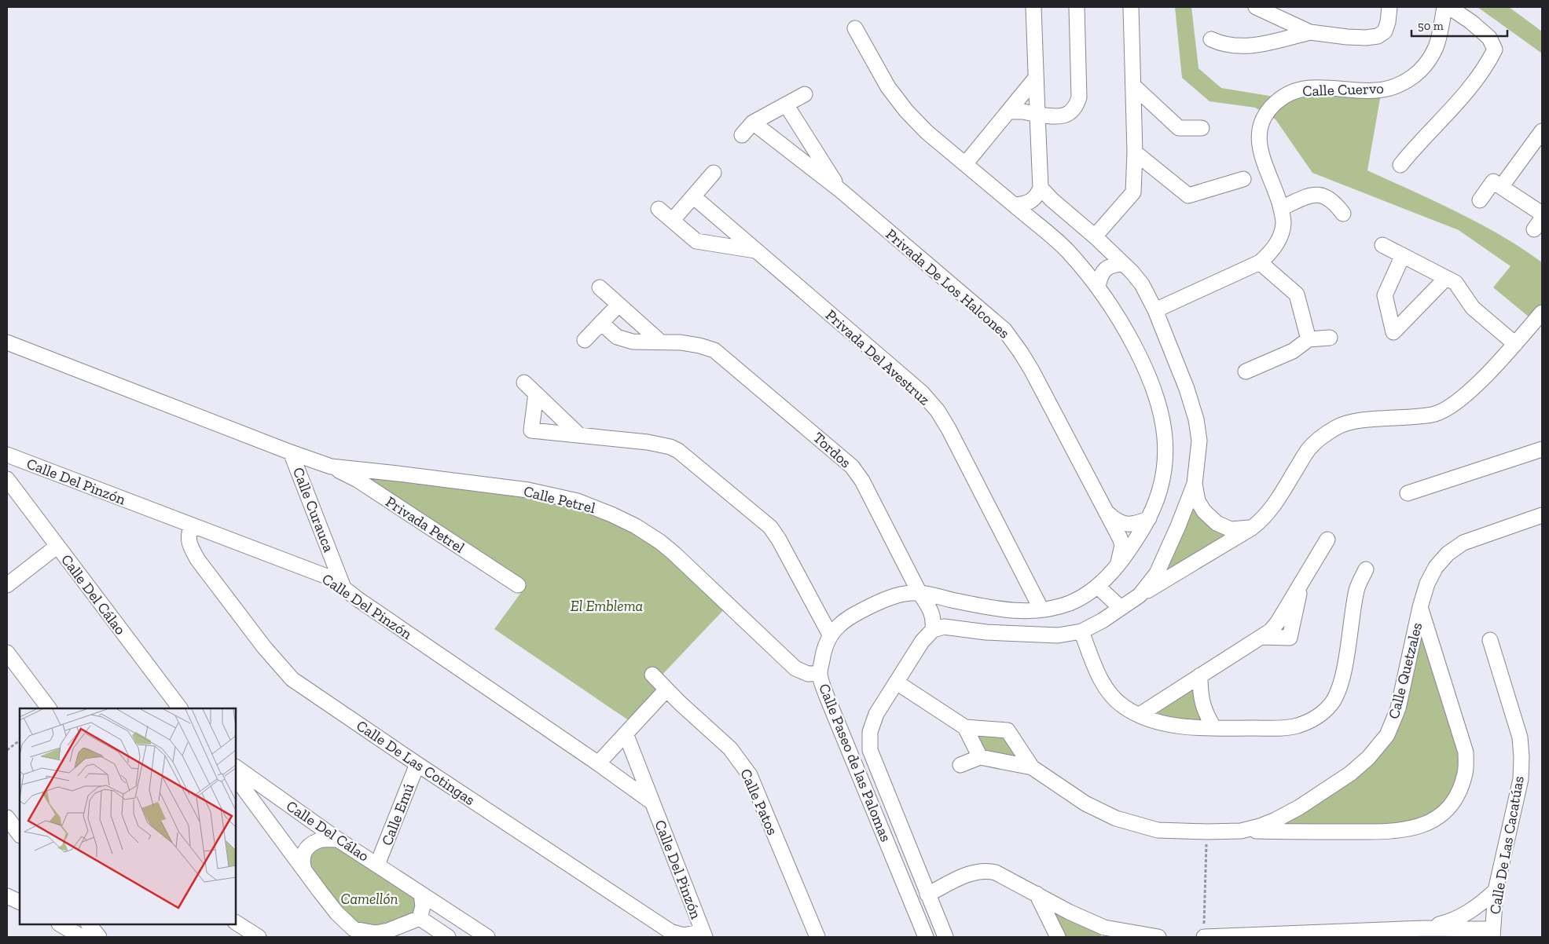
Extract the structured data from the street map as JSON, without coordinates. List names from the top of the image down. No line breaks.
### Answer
{"streets":{"street":["Calle Cuervo","Privada De Los Halcones","Privada Del Avestruz","Tordos","Calle Del Pinzón","Calle Petrel","Calle Curauca","Privada Petrel","Calle Del Cálao","Calle Quetzales","Calle De Las Cotingas","Calle Paseo de las Palomas","Calle Patos","Calle Emú","Calle De Las Cacatúas"]},"crossings":[["Privada De Los Halcones","Calle Paseo de las Palomas"],["Privada Del Avestruz","Calle Paseo de las Palomas"],["Tordos","Calle Paseo de las Palomas"],["Calle Del Pinzón","Calle Curauca"],["Calle Del Pinzón","Calle De Las Cotingas"],["Calle Petrel","Calle Curauca"],["Calle Petrel","Privada Petrel"],["Calle Petrel","Calle Paseo de las Palomas"],["Calle Del Cálao","Calle Emú"],["Calle De Las Cotingas","Calle Emú"]],"parks":["El Emblema","Camellón"],"scale_bar":"50 m"}
